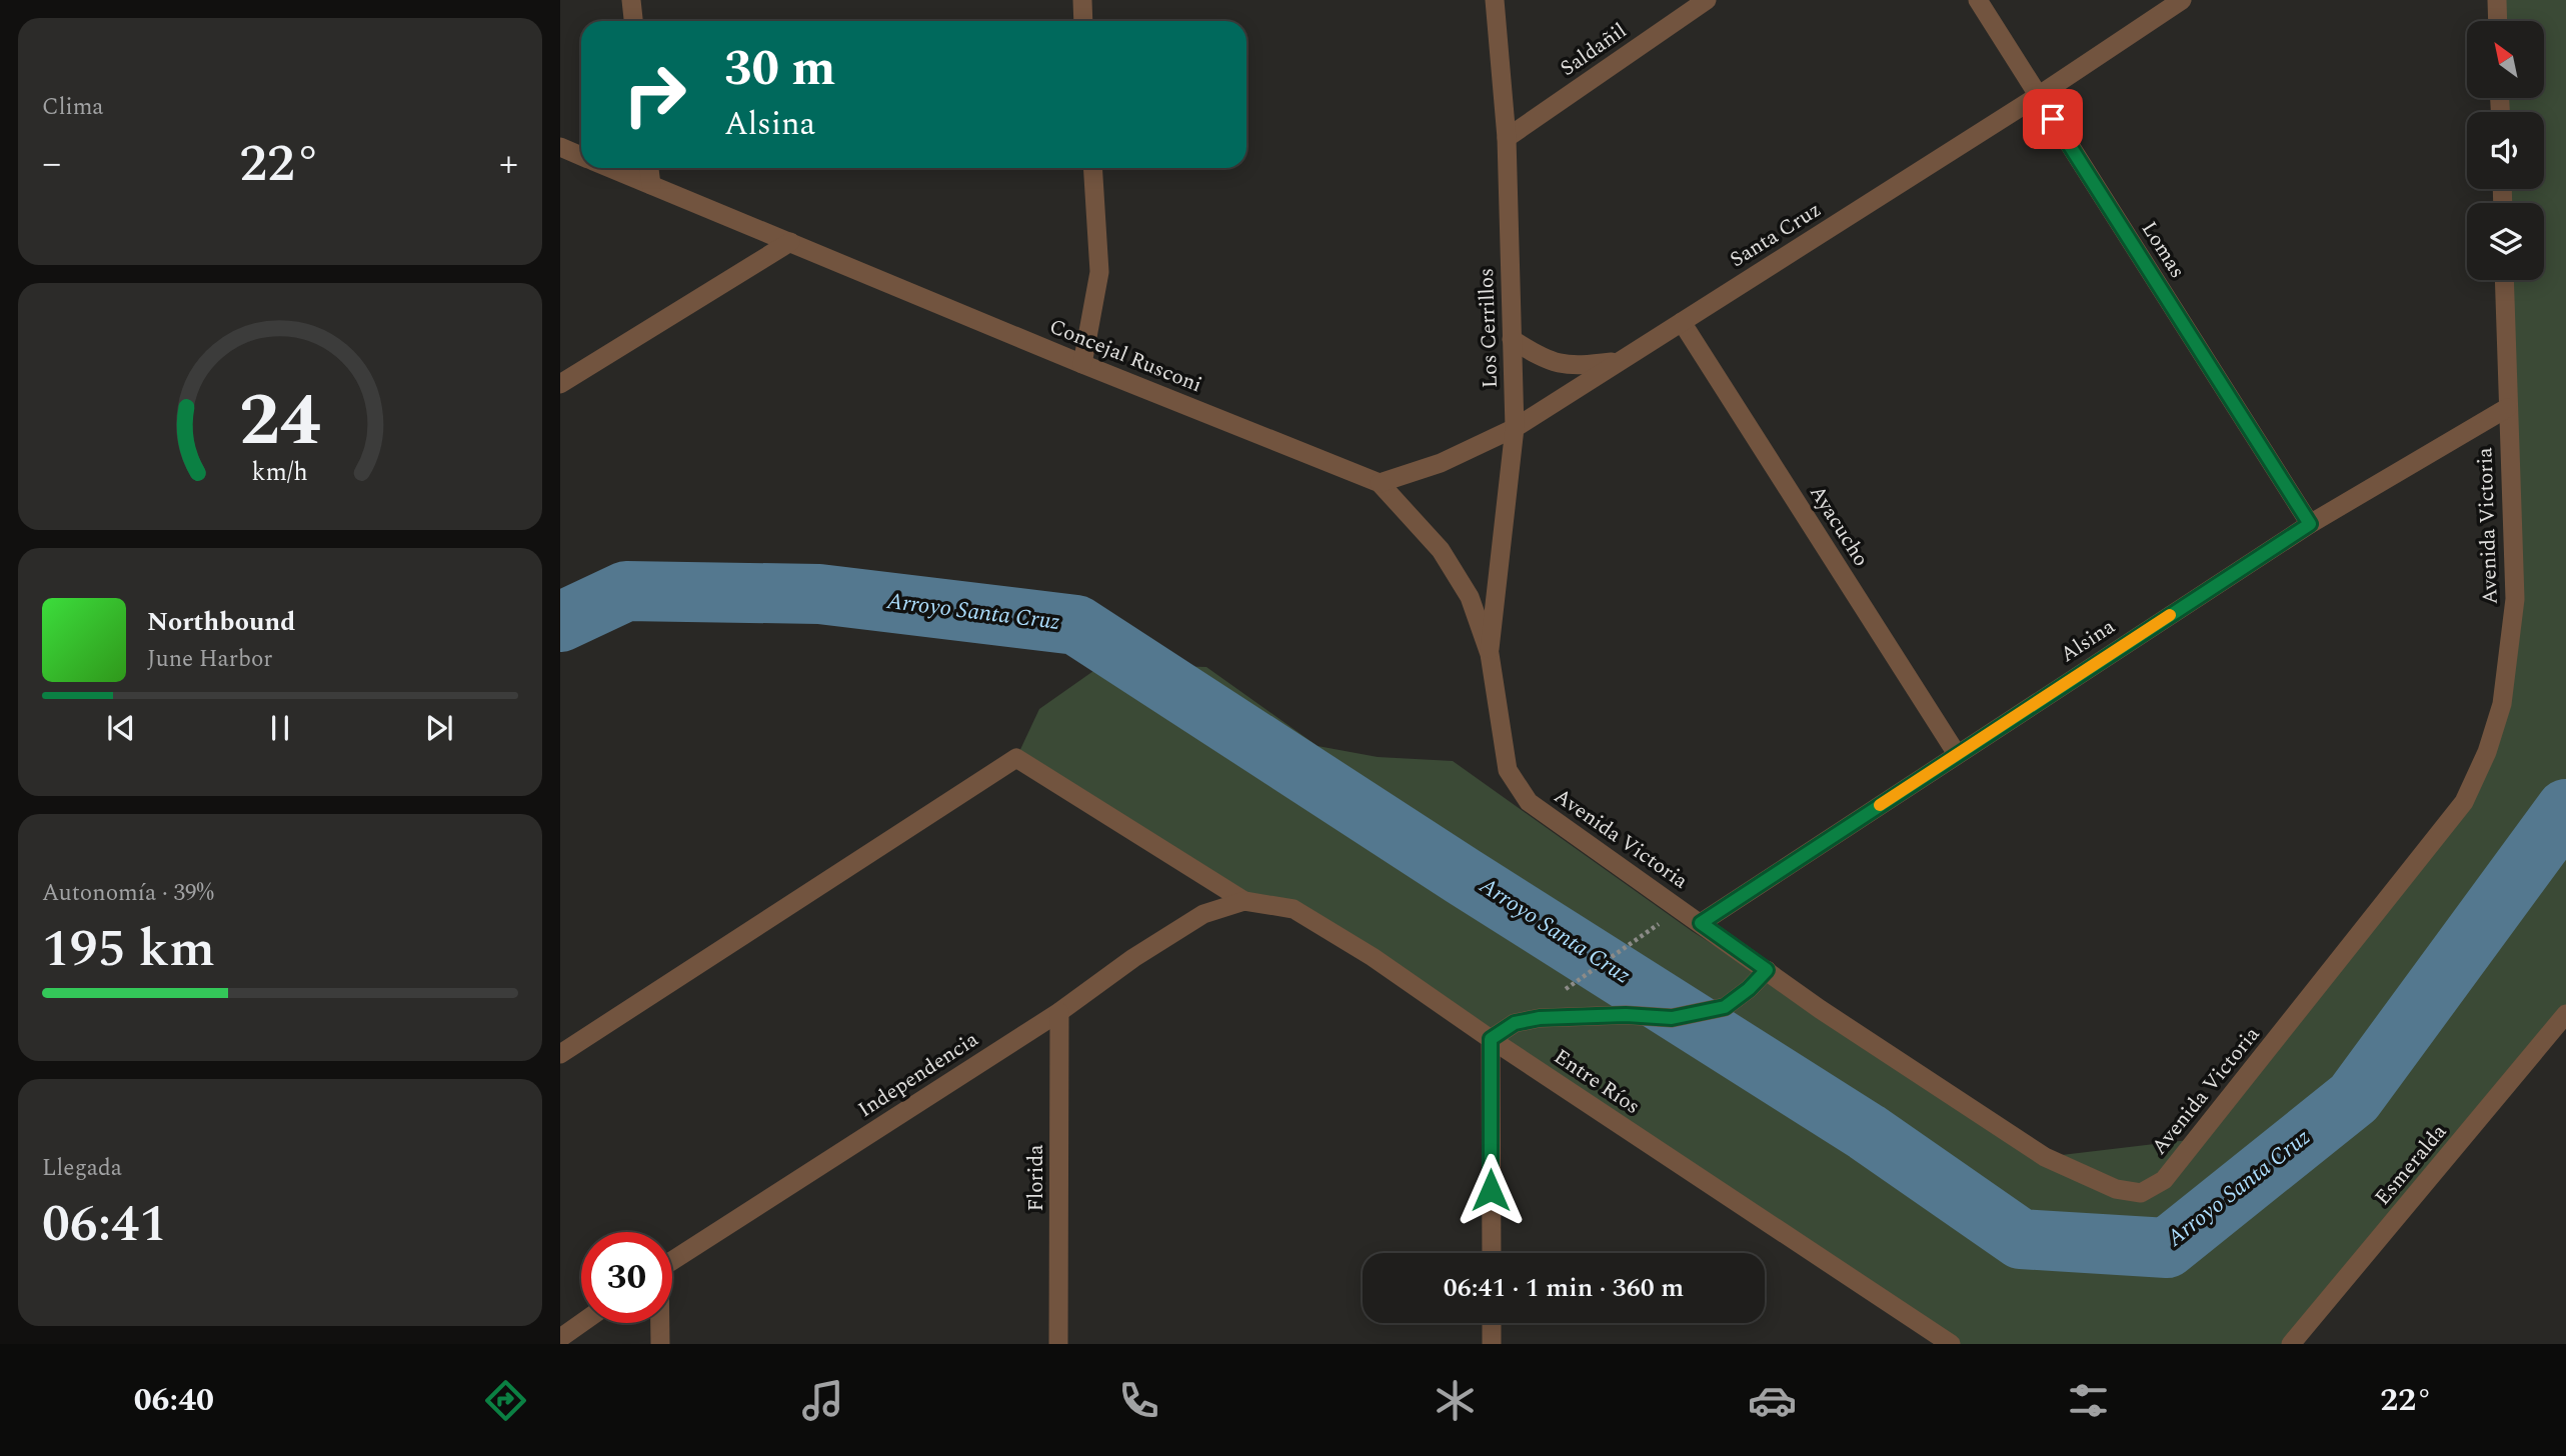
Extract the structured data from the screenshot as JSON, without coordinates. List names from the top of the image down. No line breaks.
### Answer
{"streets":{"street":["Saldañil","Santa Cruz","Lomas","Los Cerrillos","Concejal Rusconi","Ayacucho","Avenida Victoria","Alsina","Independencia","Entre Ríos","Esmeralda","Florida"]},"crossings":[["Saldañil","Los Cerrillos"],["Santa Cruz","Lomas"],["Santa Cruz","Los Cerrillos"],["Santa Cruz","Concejal Rusconi"],["Santa Cruz","Ayacucho"],["Lomas","Alsina"],["Los Cerrillos","Concejal Rusconi"],["Concejal Rusconi","Avenida Victoria"],["Ayacucho","Alsina"],["Avenida Victoria","Alsina"],["Independencia","Entre Ríos"],["Independencia","Florida"]],"water":["Arroyo Santa Cruz"],"north":"top left","page":{"tile":["Clima",["Autonomía · 39%","195 km"],["Llegada","06:41"]],"turn":["30 m","Alsina"],"heat":["−","22°","+"],"song":["Northbound","June Harbor"],"limit":"30","trip":"06:41 · 1 min · 360 m","tabs":["06:40","22°"],"gauge":["24","km/h"]}}
